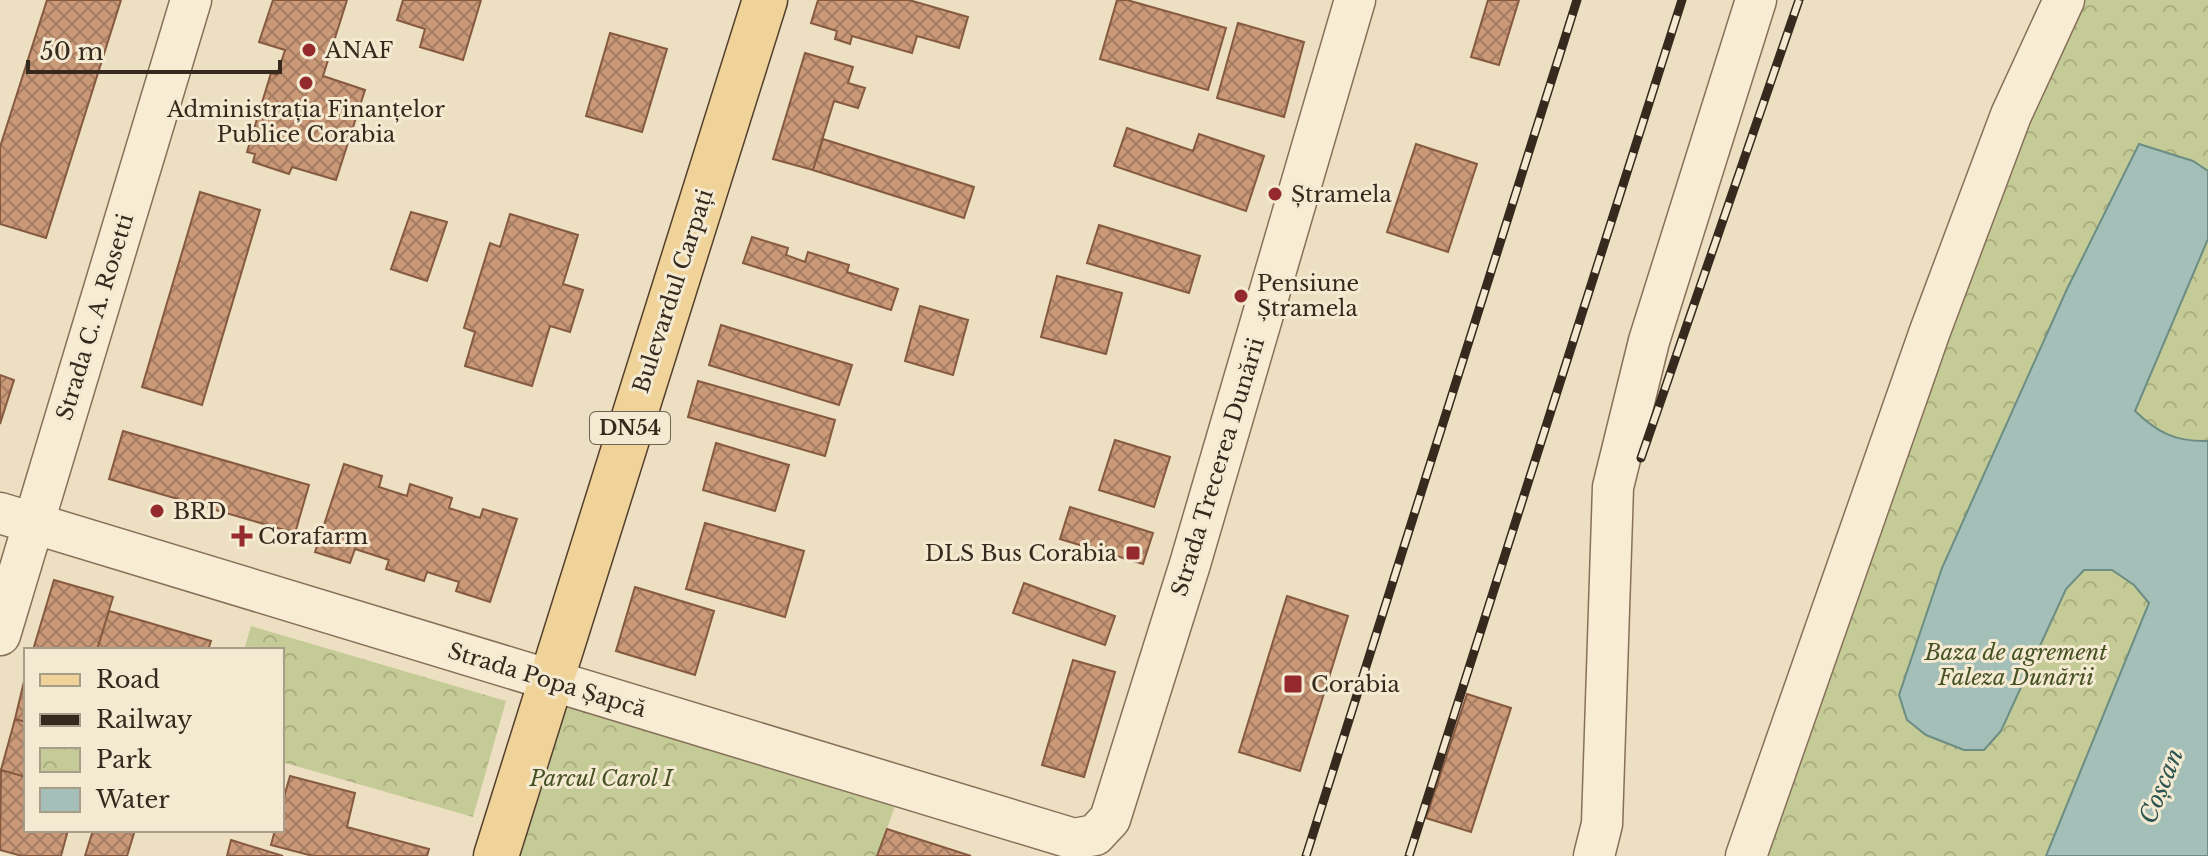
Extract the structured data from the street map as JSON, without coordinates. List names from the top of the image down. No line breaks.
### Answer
{"streets":{"main road":["Bulevardul Carpați","DN54"],"street":["Strada C. A. Rosetti","Strada Trecerea Dunării","Strada Popa Șapcă"]},"crossings":[["Bulevardul Carpați","Strada Popa Șapcă"],["Strada C. A. Rosetti","Strada Popa Șapcă"],["Strada Trecerea Dunării","Strada Popa Șapcă"]],"water":["Coșcan"],"parks":["Baza de agrement Faleza Dunării","Parcul Carol I"],"places":{"other":["ANAF","Administrația Finanțelor Publice Corabia","Ștramela","Pensiune Ștramela","BRD"],"health":["Corafarm"],"transit":["DLS Bus Corabia","Corabia"]},"legend":["Road","Railway","Park","Water"],"scale_bar":"50 m"}
